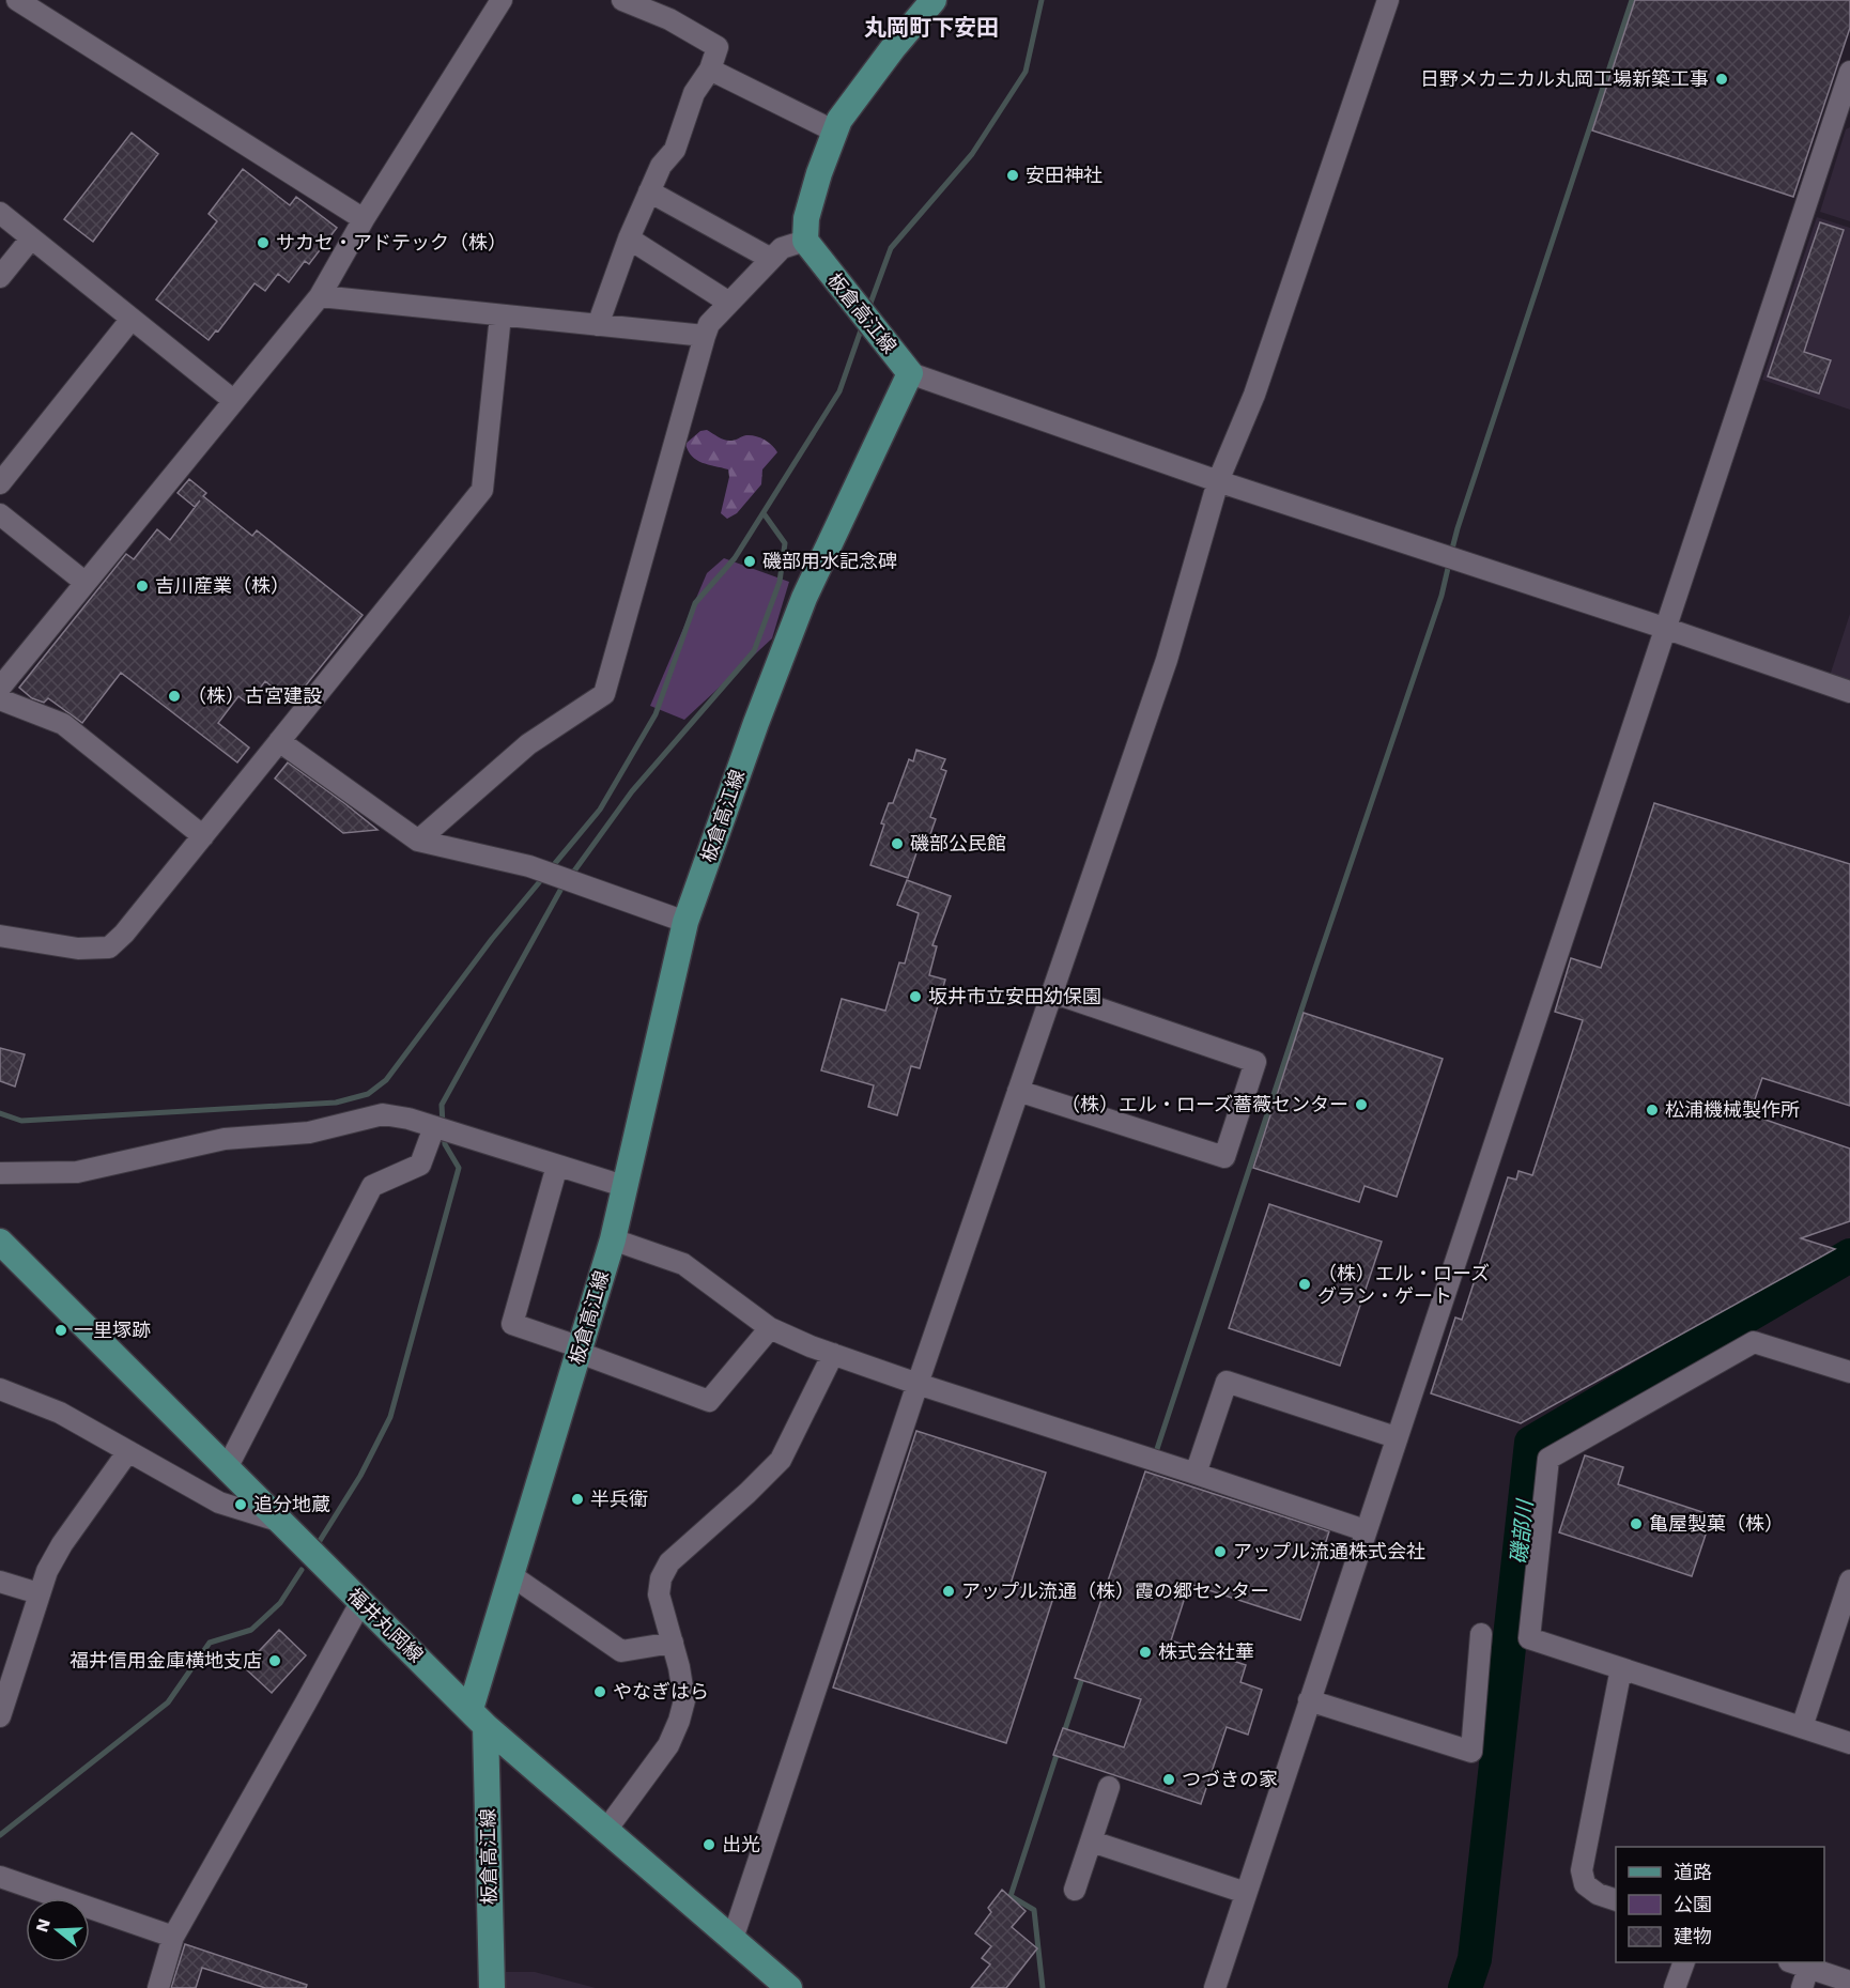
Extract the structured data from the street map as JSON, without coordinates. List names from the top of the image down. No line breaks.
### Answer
{"streets":{"main road":["板倉高江線","福井丸岡線"]},"crossings":[["板倉高江線","福井丸岡線"]],"districts":["丸岡町下安田"],"water":["磯部川"],"places":["日野メカニカル丸岡工場新築工事","安田神社","サカセ・アドテック（株）","磯部用水記念碑","吉川産業（株）","（株）古宮建設","磯部公民館","坂井市立安田幼保園","（株）エル・ローズ薔薇センター","松浦機械製作所","（株）エル・ローズ グラン・ゲート","一里塚跡","半兵衛","追分地蔵","亀屋製菓（株）","アップル流通株式会社","アップル流通（株）霞の郷センター","株式会社華","福井信用金庫横地支店","やなぎはら","つづきの家","出光"],"legend":["道路","公園","建物"],"north":"left"}
